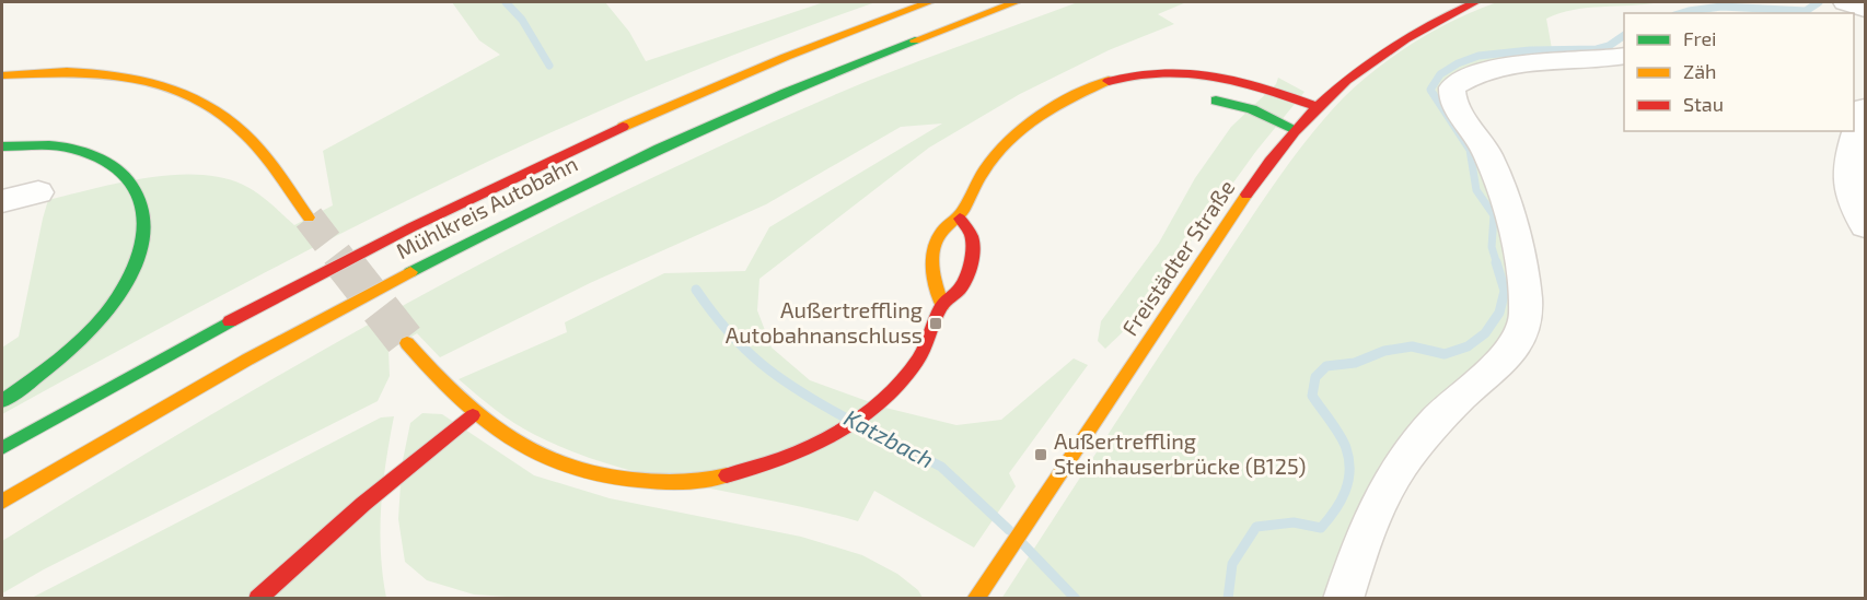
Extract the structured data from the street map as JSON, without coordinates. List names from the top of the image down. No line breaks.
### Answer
{"streets":{"main road":["Mühlkreis Autobahn","Freistädter Straße"]},"water":["Katzbach"],"places":{"transit":["Außertreffling Autobahnanschluss","Außertreffling Steinhauserbrücke (B125)"]},"legend":["Frei","Zäh","Stau"]}
